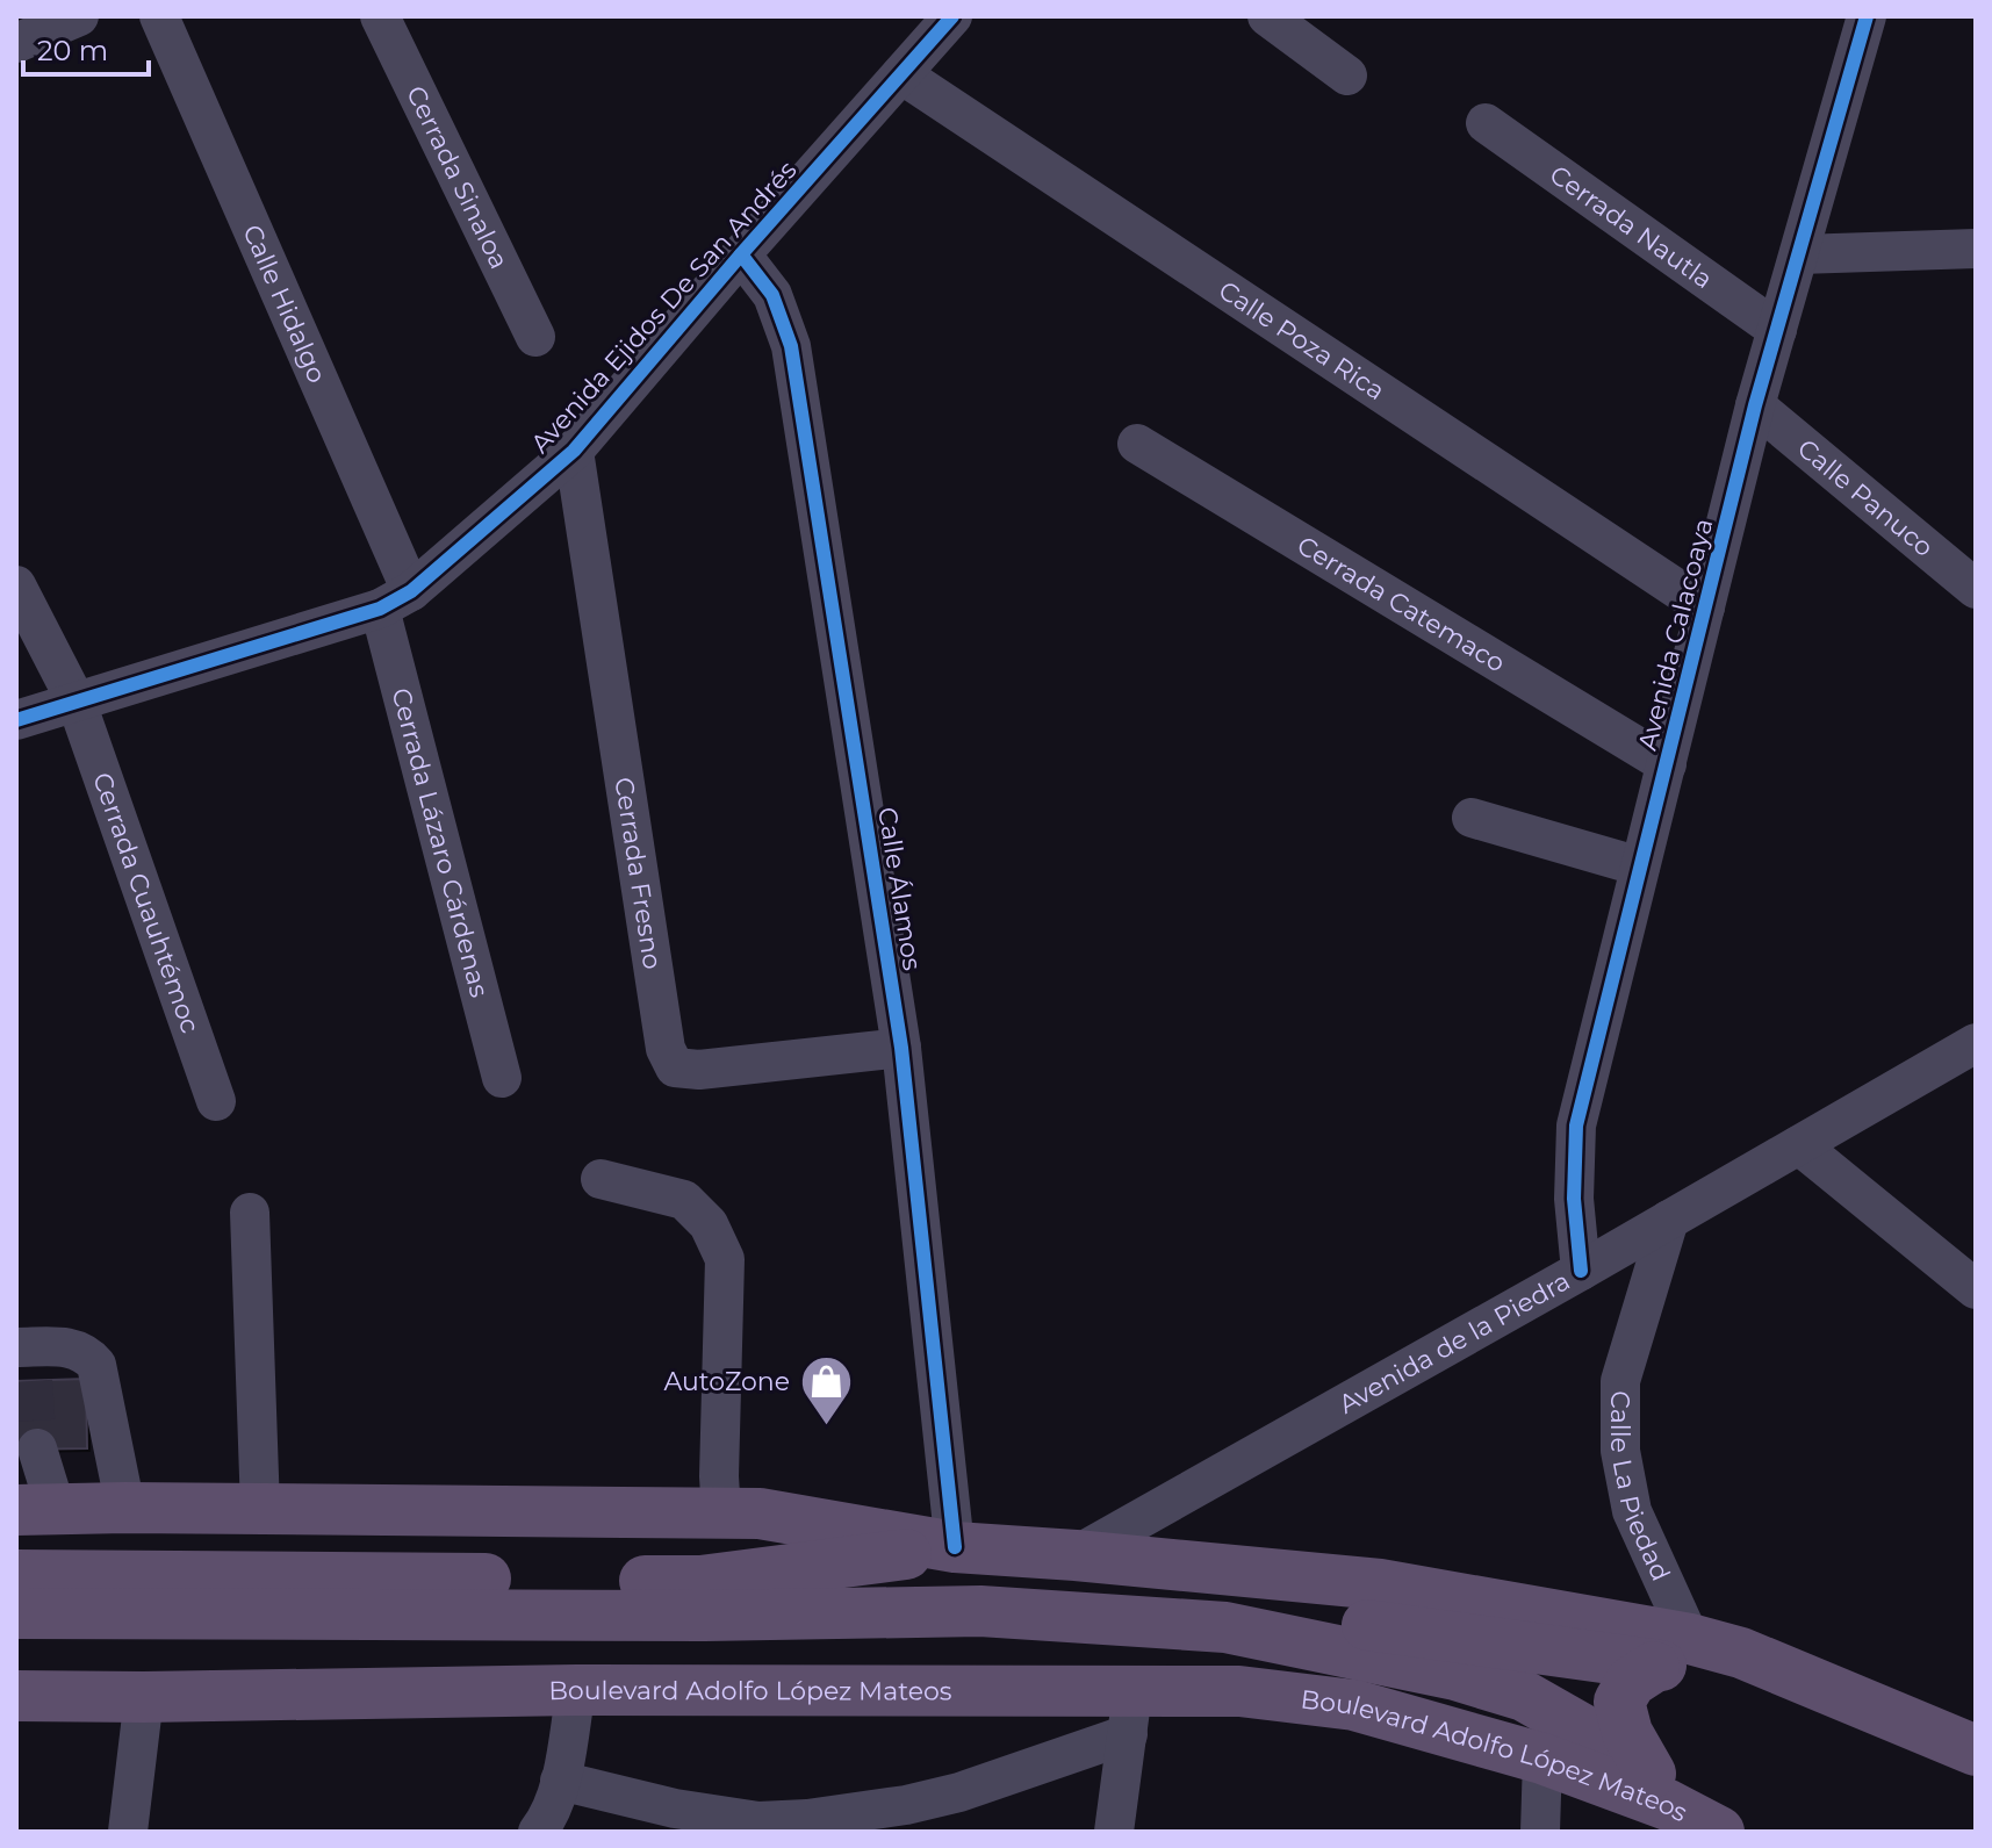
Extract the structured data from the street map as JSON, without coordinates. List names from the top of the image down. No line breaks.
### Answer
{"streets":{"main road":["Boulevard Adolfo López Mateos"],"street":["Cerrada Sinaloa","Cerrada Nautla","Calle Hidalgo","Avenida Ejidos De San Andrés","Calle Poza Rica","Calle Panuco","Cerrada Catemaco","Avenida Calacoaya","Cerrada Lázaro Cárdenas","Cerrada Fresno","Calle Álamos","Cerrada Cuauhtémoc","Avenida de la Piedra","Calle La Piedad"]},"crossings":[["Cerrada Nautla","Avenida Calacoaya"],["Calle Hidalgo","Avenida Ejidos De San Andrés"],["Calle Hidalgo","Cerrada Lázaro Cárdenas"],["Avenida Ejidos De San Andrés","Calle Poza Rica"],["Avenida Ejidos De San Andrés","Cerrada Lázaro Cárdenas"],["Avenida Ejidos De San Andrés","Cerrada Fresno"],["Avenida Ejidos De San Andrés","Calle Álamos"],["Avenida Ejidos De San Andrés","Cerrada Cuauhtémoc"],["Calle Poza Rica","Avenida Calacoaya"],["Calle Panuco","Avenida Calacoaya"],["Cerrada Catemaco","Avenida Calacoaya"],["Avenida Calacoaya","Avenida de la Piedra"],["Cerrada Fresno","Calle Álamos"],["Calle Álamos","Boulevard Adolfo López Mateos"],["Avenida de la Piedra","Calle La Piedad"],["Avenida de la Piedra","Boulevard Adolfo López Mateos"],["Calle La Piedad","Boulevard Adolfo López Mateos"]],"places":{"shop":["AutoZone"]},"scale_bar":"20 m"}
